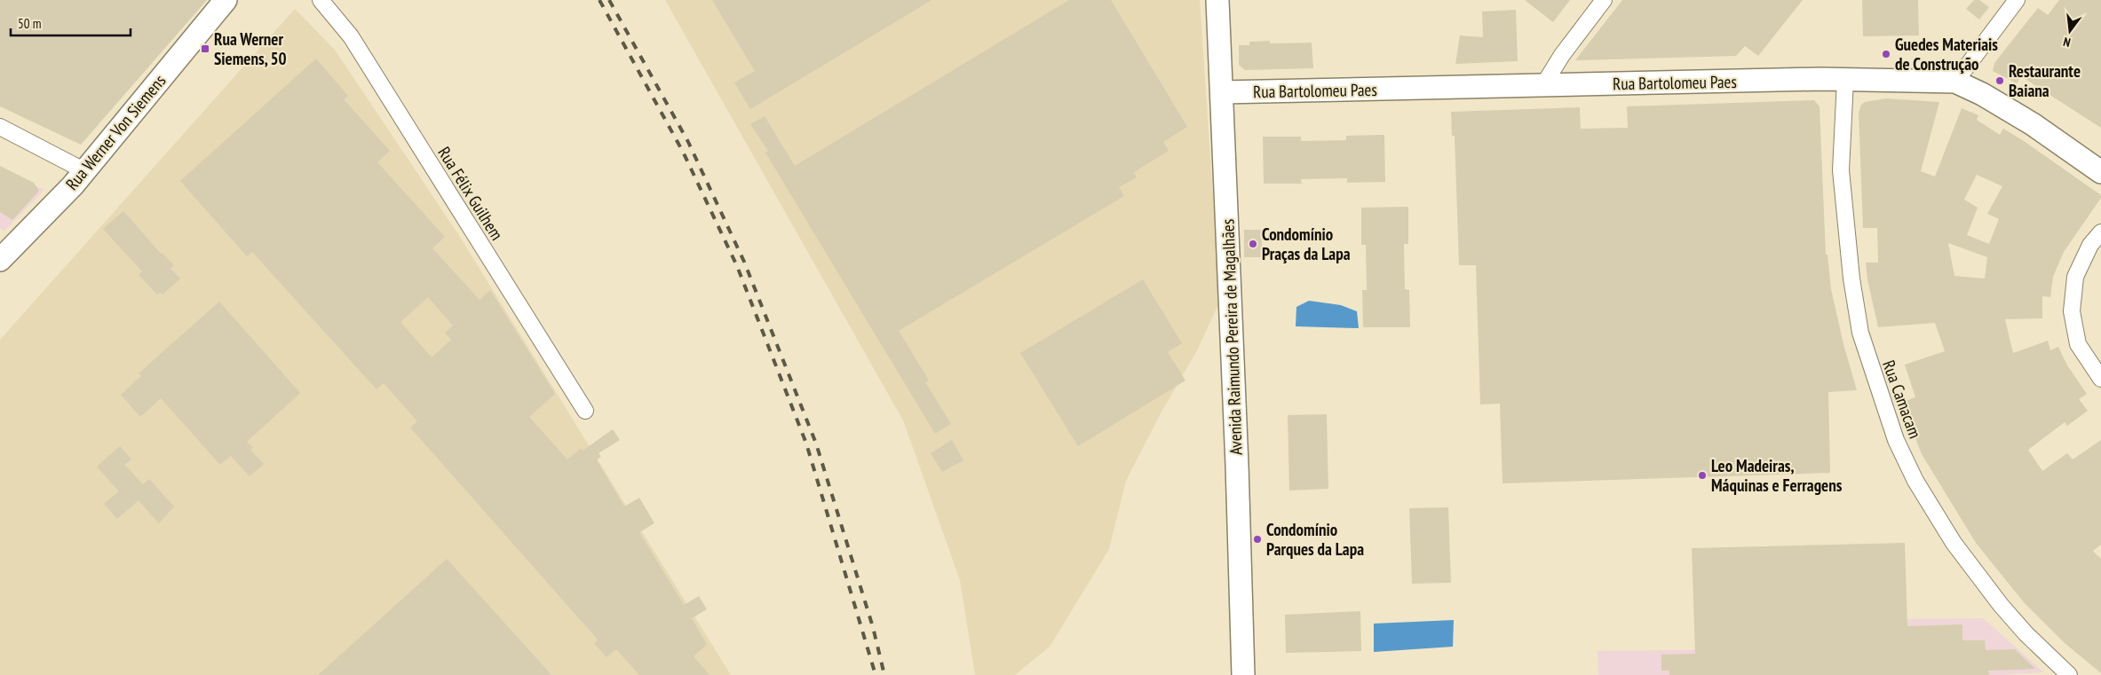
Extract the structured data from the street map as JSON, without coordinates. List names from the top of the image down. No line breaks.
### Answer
{"streets":{"street":["Rua Bartolomeu Paes","Rua Werner Von Siemens","Rua Félix Guilhem","Avenida Raimundo Pereira de Magalhães","Rua Camacam"]},"crossings":[["Rua Bartolomeu Paes","Avenida Raimundo Pereira de Magalhães"],["Rua Bartolomeu Paes","Rua Camacam"]],"places":{"transit":["Rua Werner Siemens, 50"],"other":["Guedes Materiais de Construção","Restaurante Baiana","Condomínio Praças da Lapa","Leo Madeiras, Máquinas e Ferragens","Condomínio Parques da Lapa"]},"scale_bar":"50 m","north":"bottom"}
